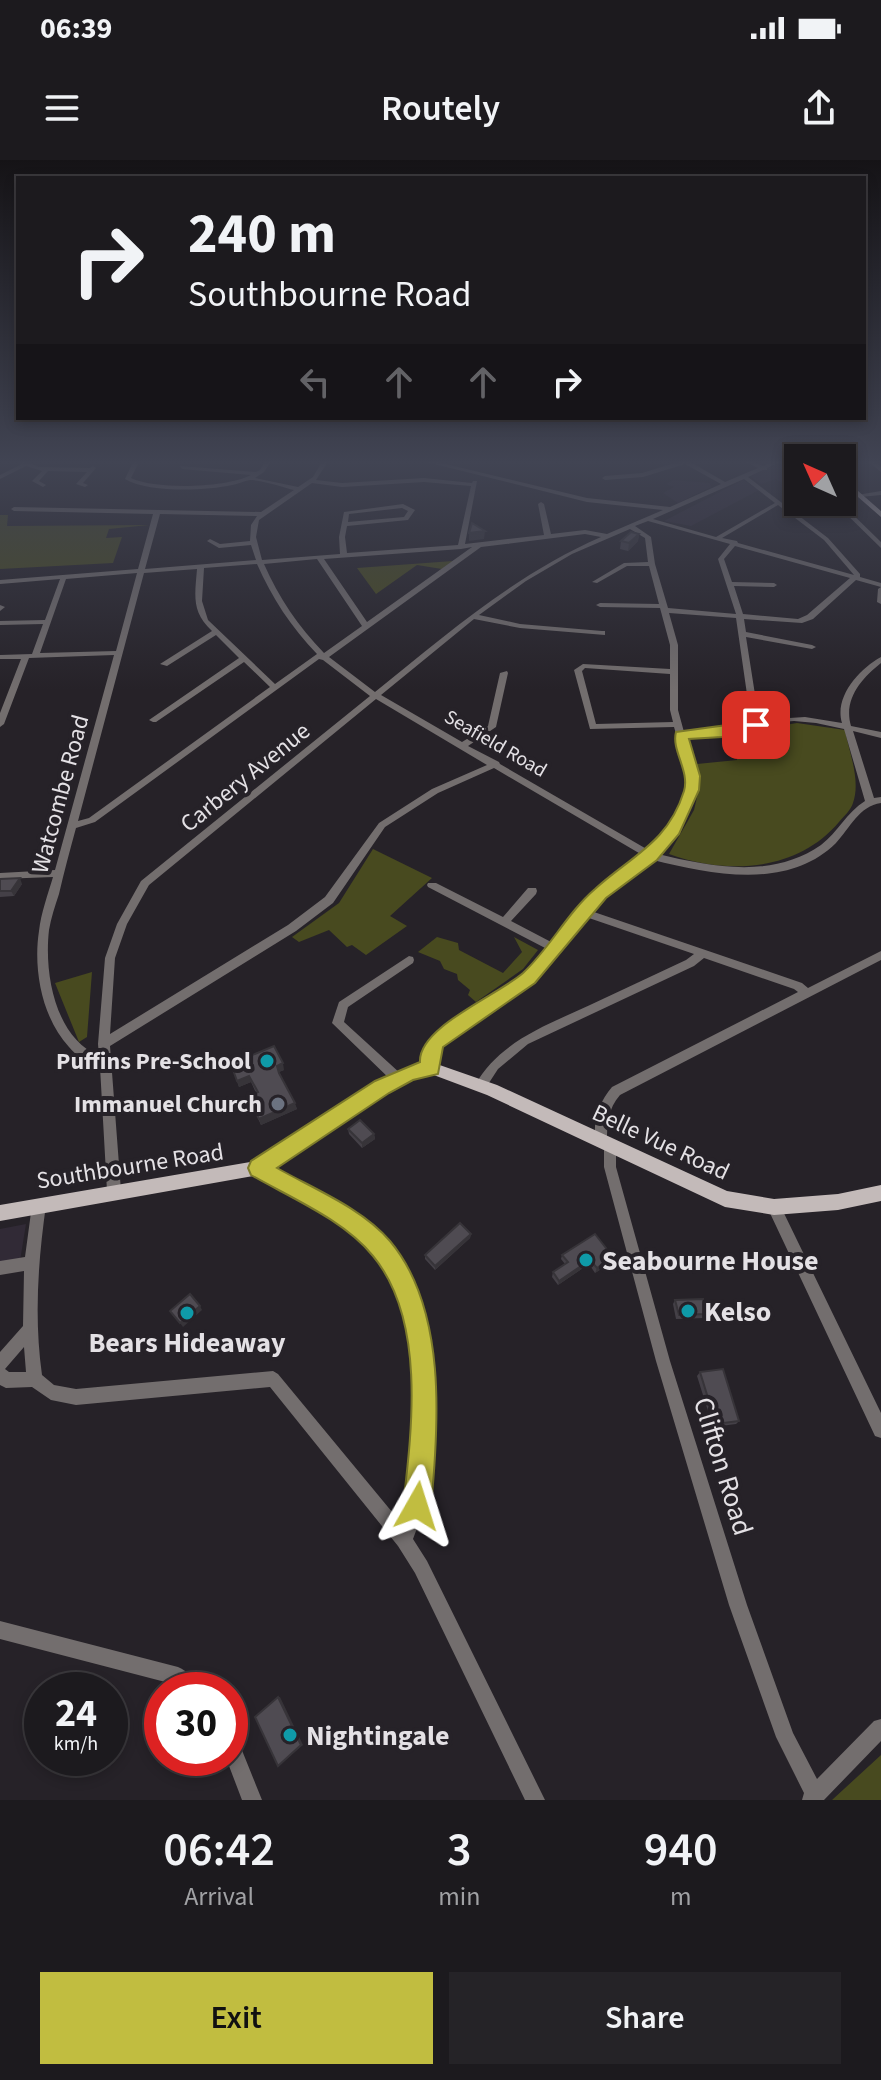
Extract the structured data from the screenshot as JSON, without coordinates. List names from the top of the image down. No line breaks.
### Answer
{"streets":{"main road":["Belle Vue Road","Southbourne Road"],"street":["Seafield Road","Carbery Avenue","Watcombe Road","Clifton Road"]},"crossings":[["Seafield Road","Carbery Avenue"],["Carbery Avenue","Watcombe Road"],["Carbery Avenue","Southbourne Road"],["Belle Vue Road","Southbourne Road"],["Belle Vue Road","Clifton Road"]],"places":["Puffins Pre-School","Immanuel Church","Seabourne House","Kelso","Bears Hideaway","Nightingale"],"north":"top left","page":{"status":"06:39","header":"Routely","turn":["240 m","Southbourne Road"],"speed":"24 km/h","limit":"30","eta":["06:42","Arrival","3","min","940","m"],"buttons":["Exit","Share"]}}
